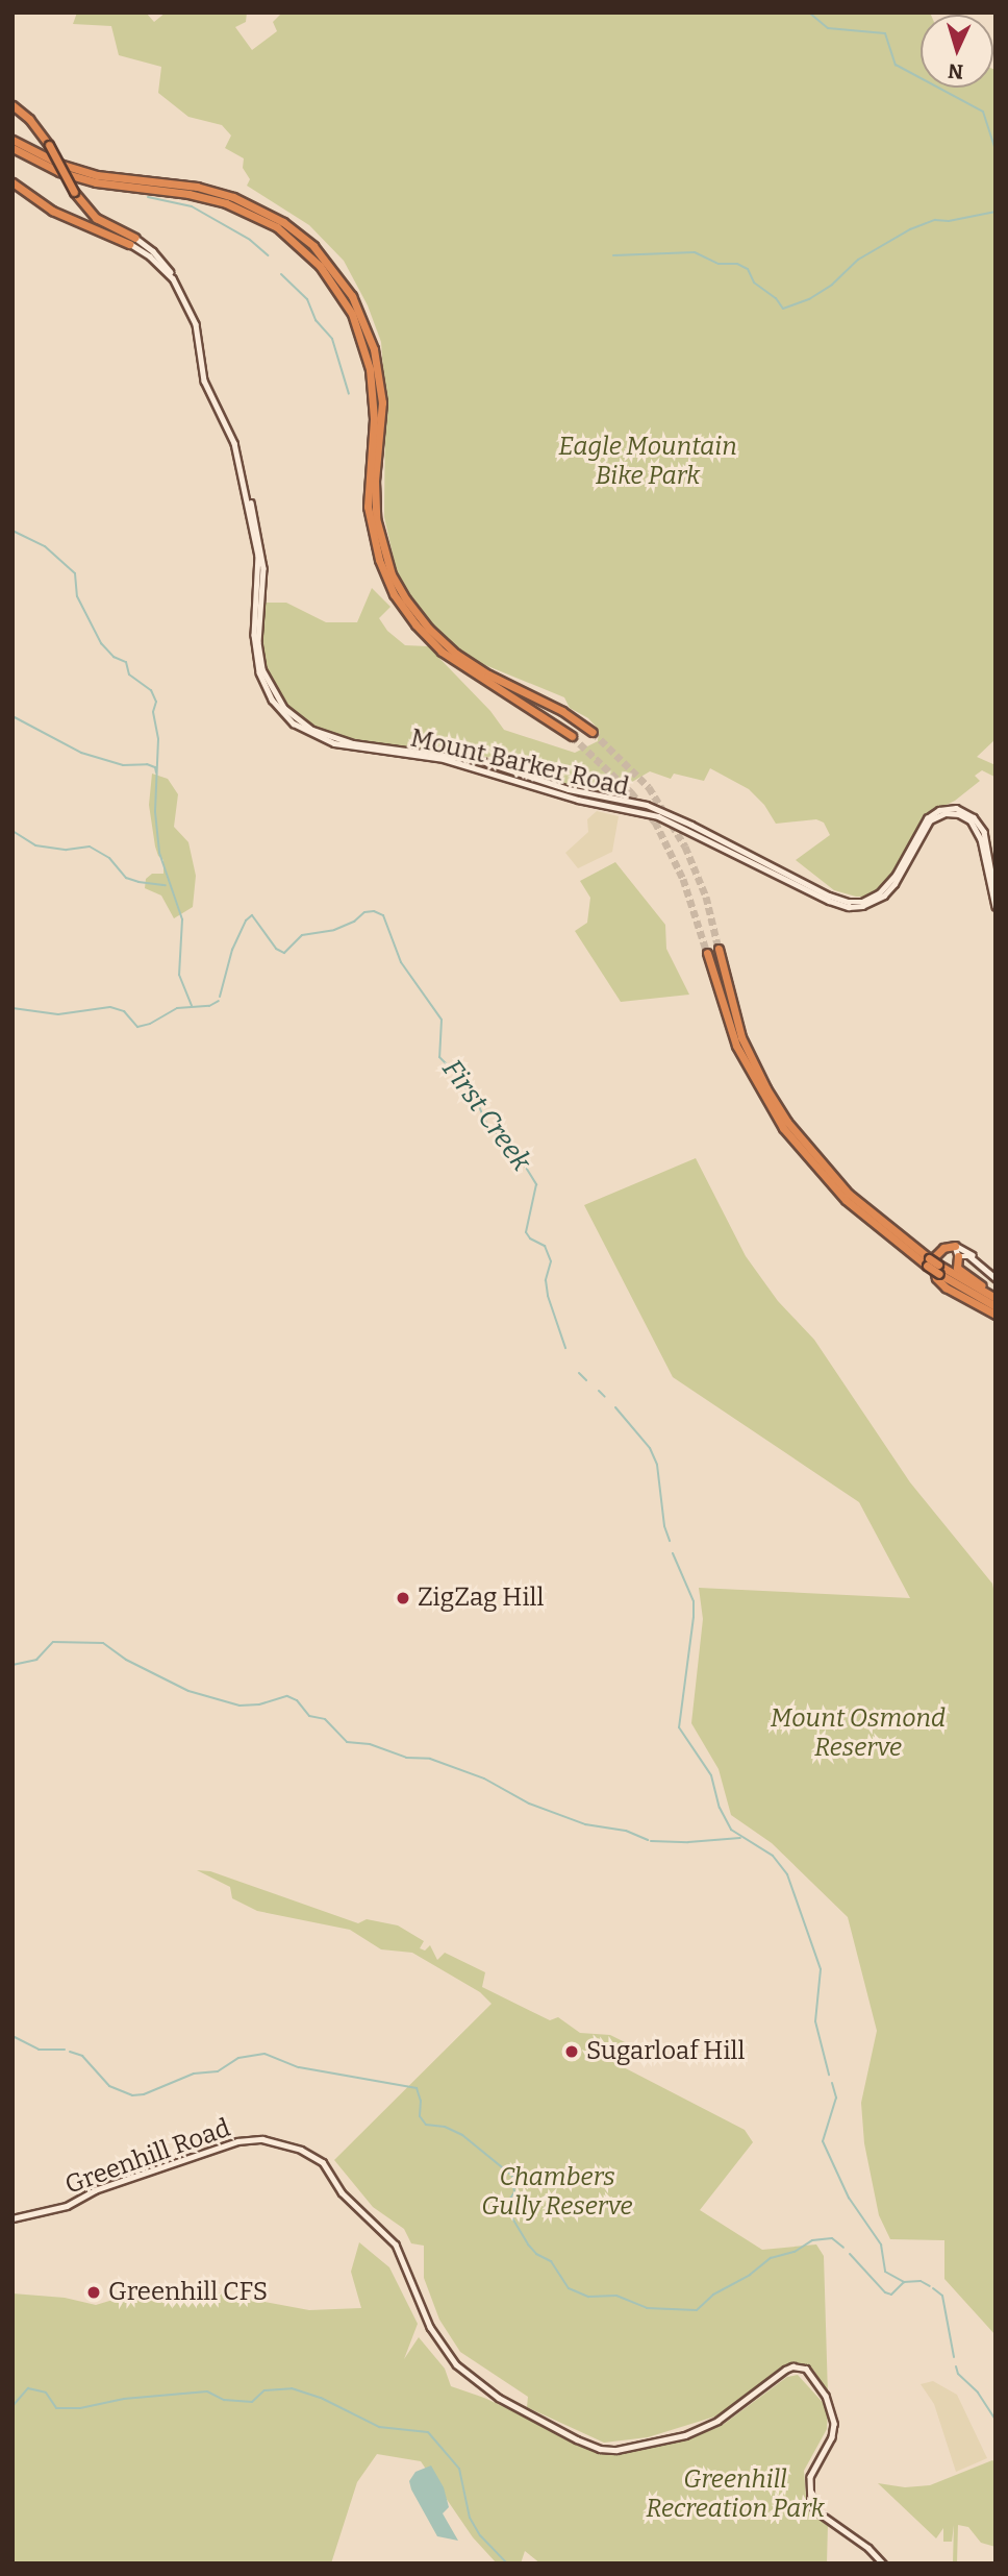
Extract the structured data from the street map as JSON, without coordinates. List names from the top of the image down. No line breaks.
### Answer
{"streets":{"main road":["Mount Barker Road","Greenhill Road"]},"water":["First Creek"],"parks":["Eagle Mountain Bike Park","Mount Osmond Reserve","Chambers Gully Reserve","Greenhill Recreation Park"],"places":["ZigZag Hill","Sugarloaf Hill","Greenhill CFS"],"north":"bottom"}
